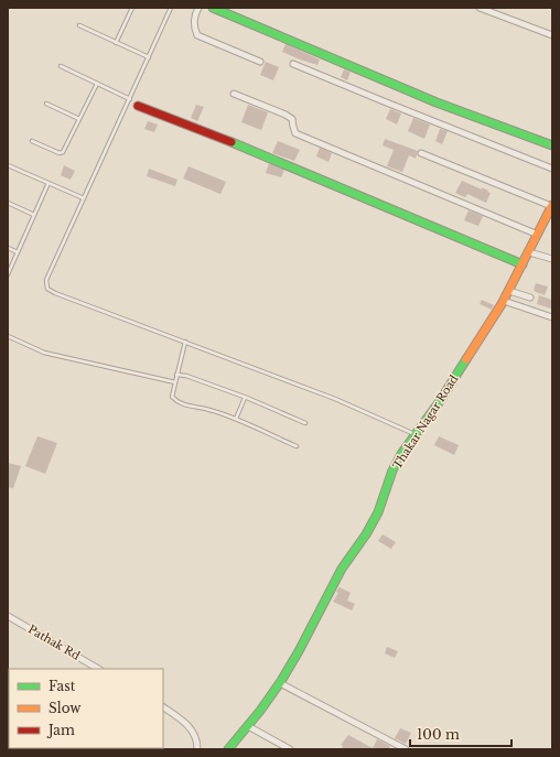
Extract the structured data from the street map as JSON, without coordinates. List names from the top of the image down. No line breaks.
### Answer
{"streets":{"street":["Thakar Nagar Road","Pathak Rd"]},"legend":["Fast","Slow","Jam"],"scale_bar":"100 m"}
